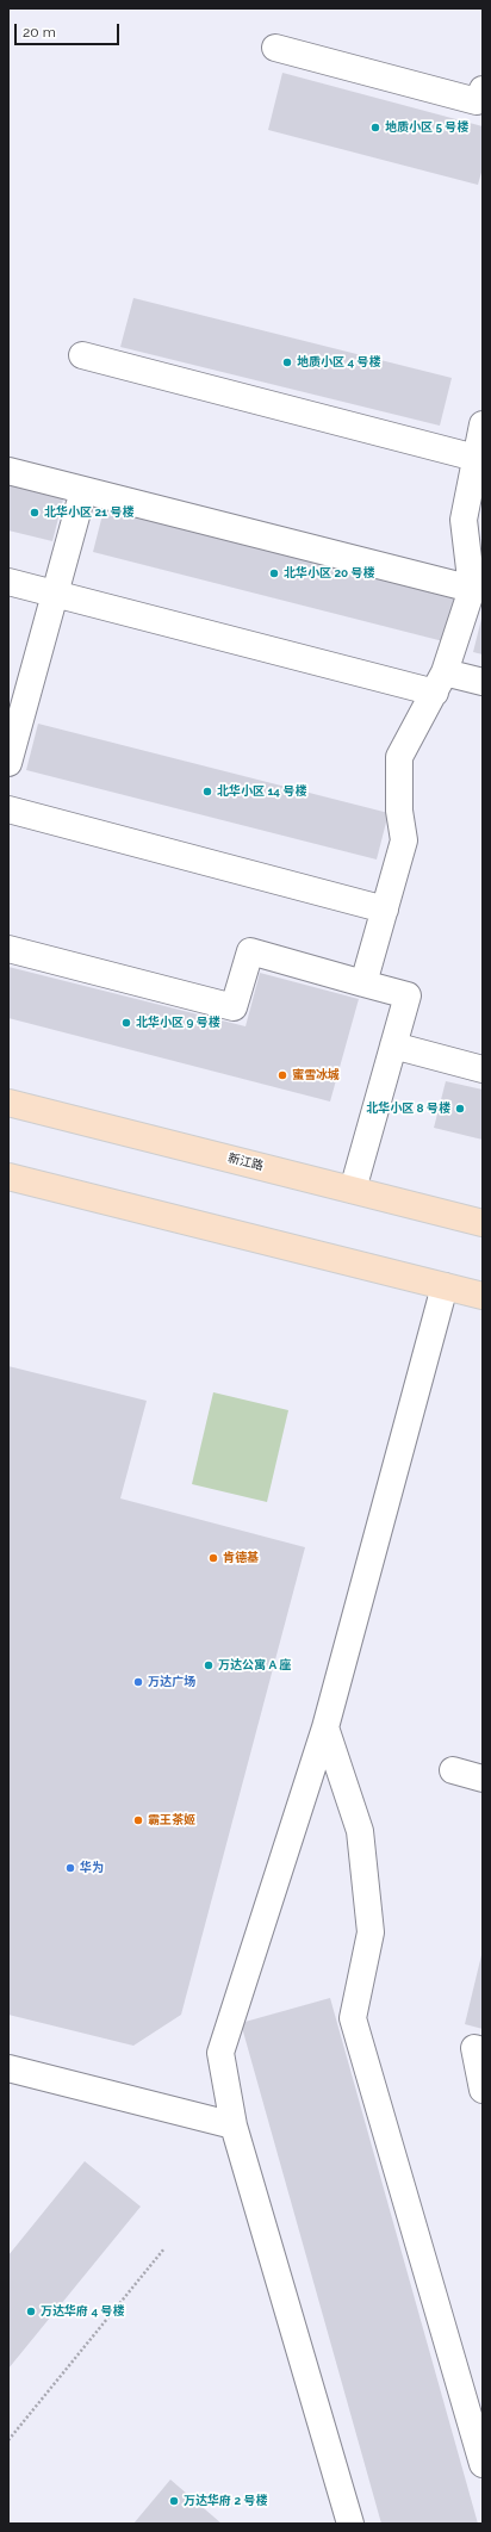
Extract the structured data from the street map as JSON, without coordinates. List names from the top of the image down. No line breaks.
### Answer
{"streets":{"main road":["新江路"]},"places":["地质小区 5 号楼","地质小区 4 号楼","北华小区 21 号楼","北华小区 20 号楼","北华小区 14 号楼","北华小区 9 号楼","蜜雪冰城","北华小区 8 号楼","肯德基","万达公寓 A 座","万达广场","霸王茶姬","华为","万达华府 4 号楼","万达华府 2 号楼"],"scale_bar":"20 m"}
